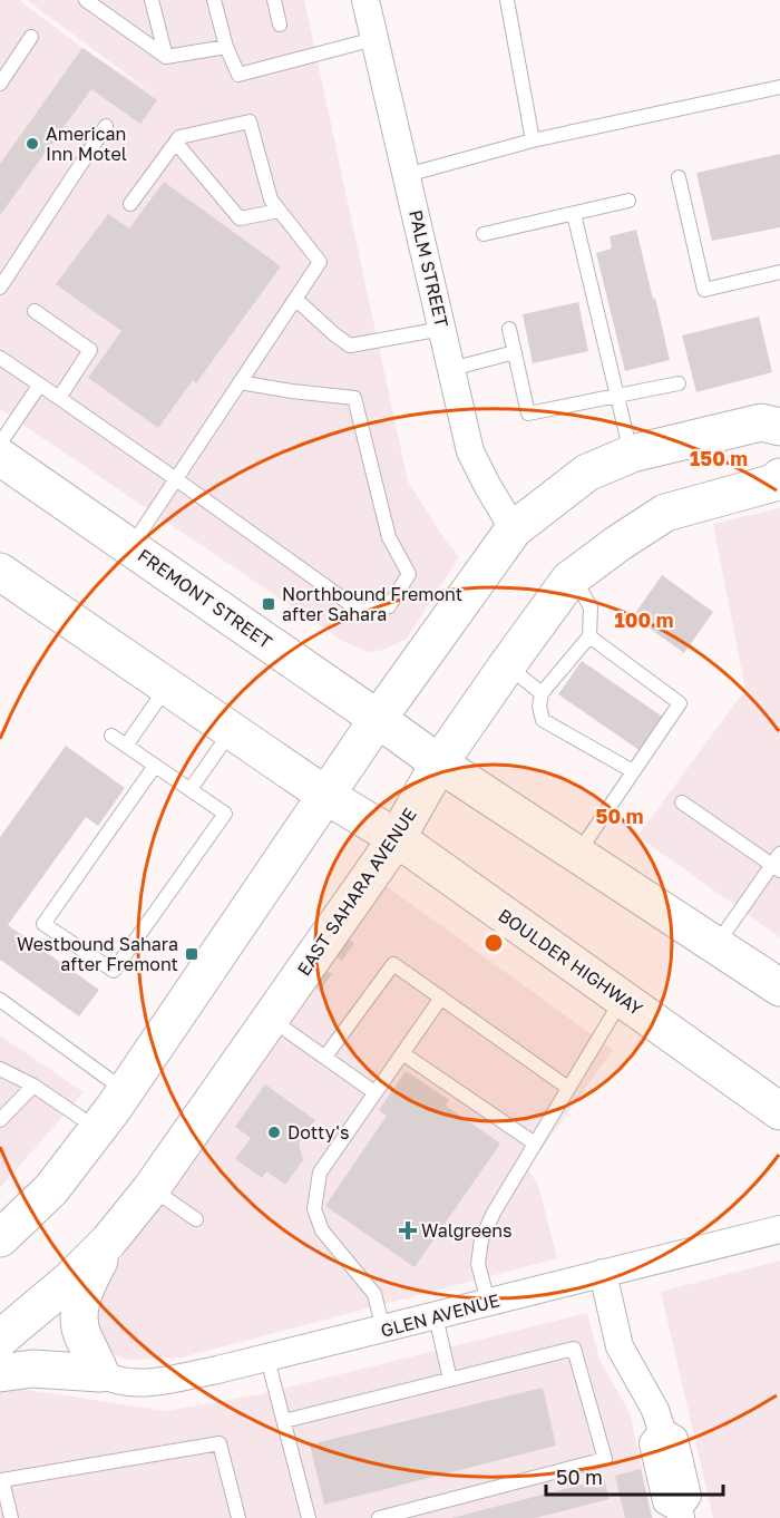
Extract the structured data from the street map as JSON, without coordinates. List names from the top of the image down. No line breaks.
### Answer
{"streets":{"main road":["FREMONT STREET","EAST SAHARA AVENUE","BOULDER HIGHWAY"],"street":["PALM STREET","GLEN AVENUE"]},"crossings":[["FREMONT STREET","EAST SAHARA AVENUE"],["EAST SAHARA AVENUE","BOULDER HIGHWAY"]],"places":{"other":["American Inn Motel","Dotty's"],"transit":["Northbound Fremont after Sahara","Westbound Sahara after Fremont"],"health":["Walgreens"]},"scale_bar":"50 m","rings":["150 m","100 m","50 m"]}
